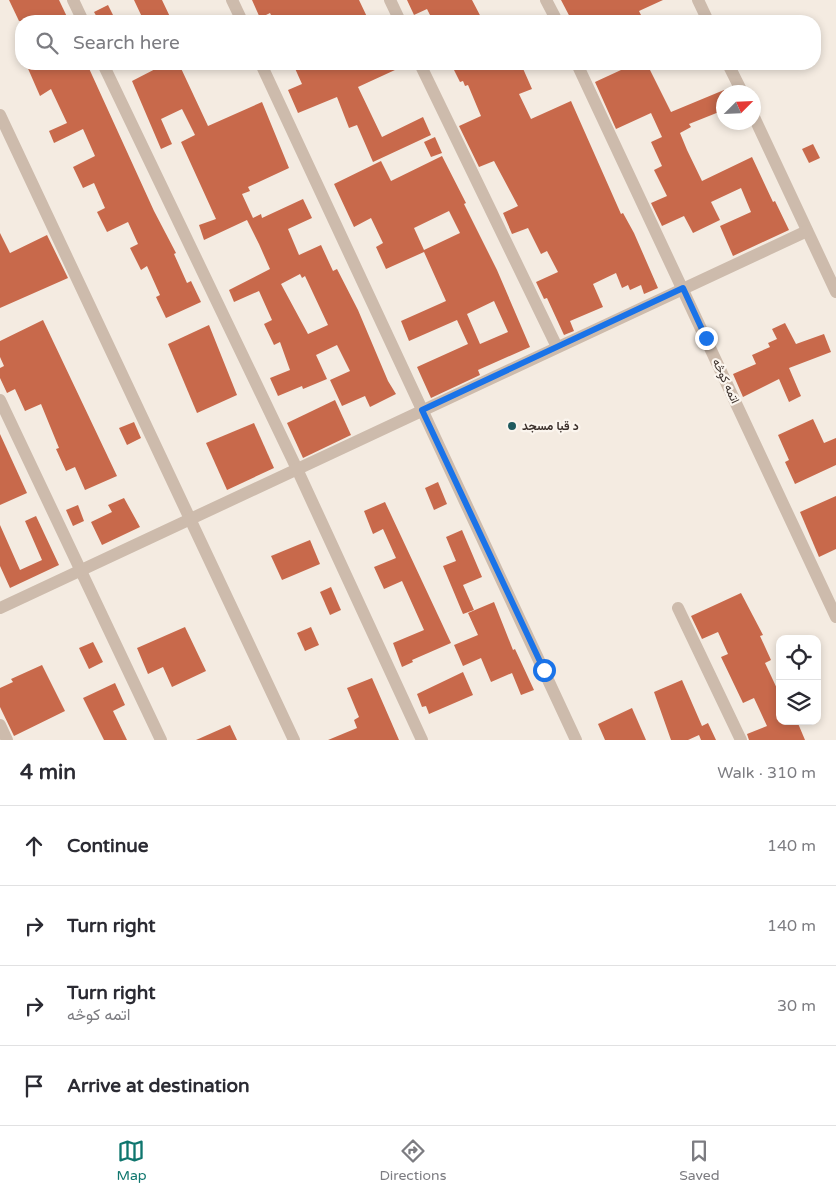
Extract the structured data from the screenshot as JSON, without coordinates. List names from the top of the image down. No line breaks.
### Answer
{"streets":{"street":["اتمه کوڅه"]},"places":["د قبا مسجد"],"north":"top right","page":{"search":"Search here","heading":["4 min","Walk · 310 m"],"list":[["Continue","140 m"],["Turn right","140 m"],["Turn right","اتمه کوڅه","30 m"],"Arrive at destination"],"nav":["Map","Directions","Saved"]}}
